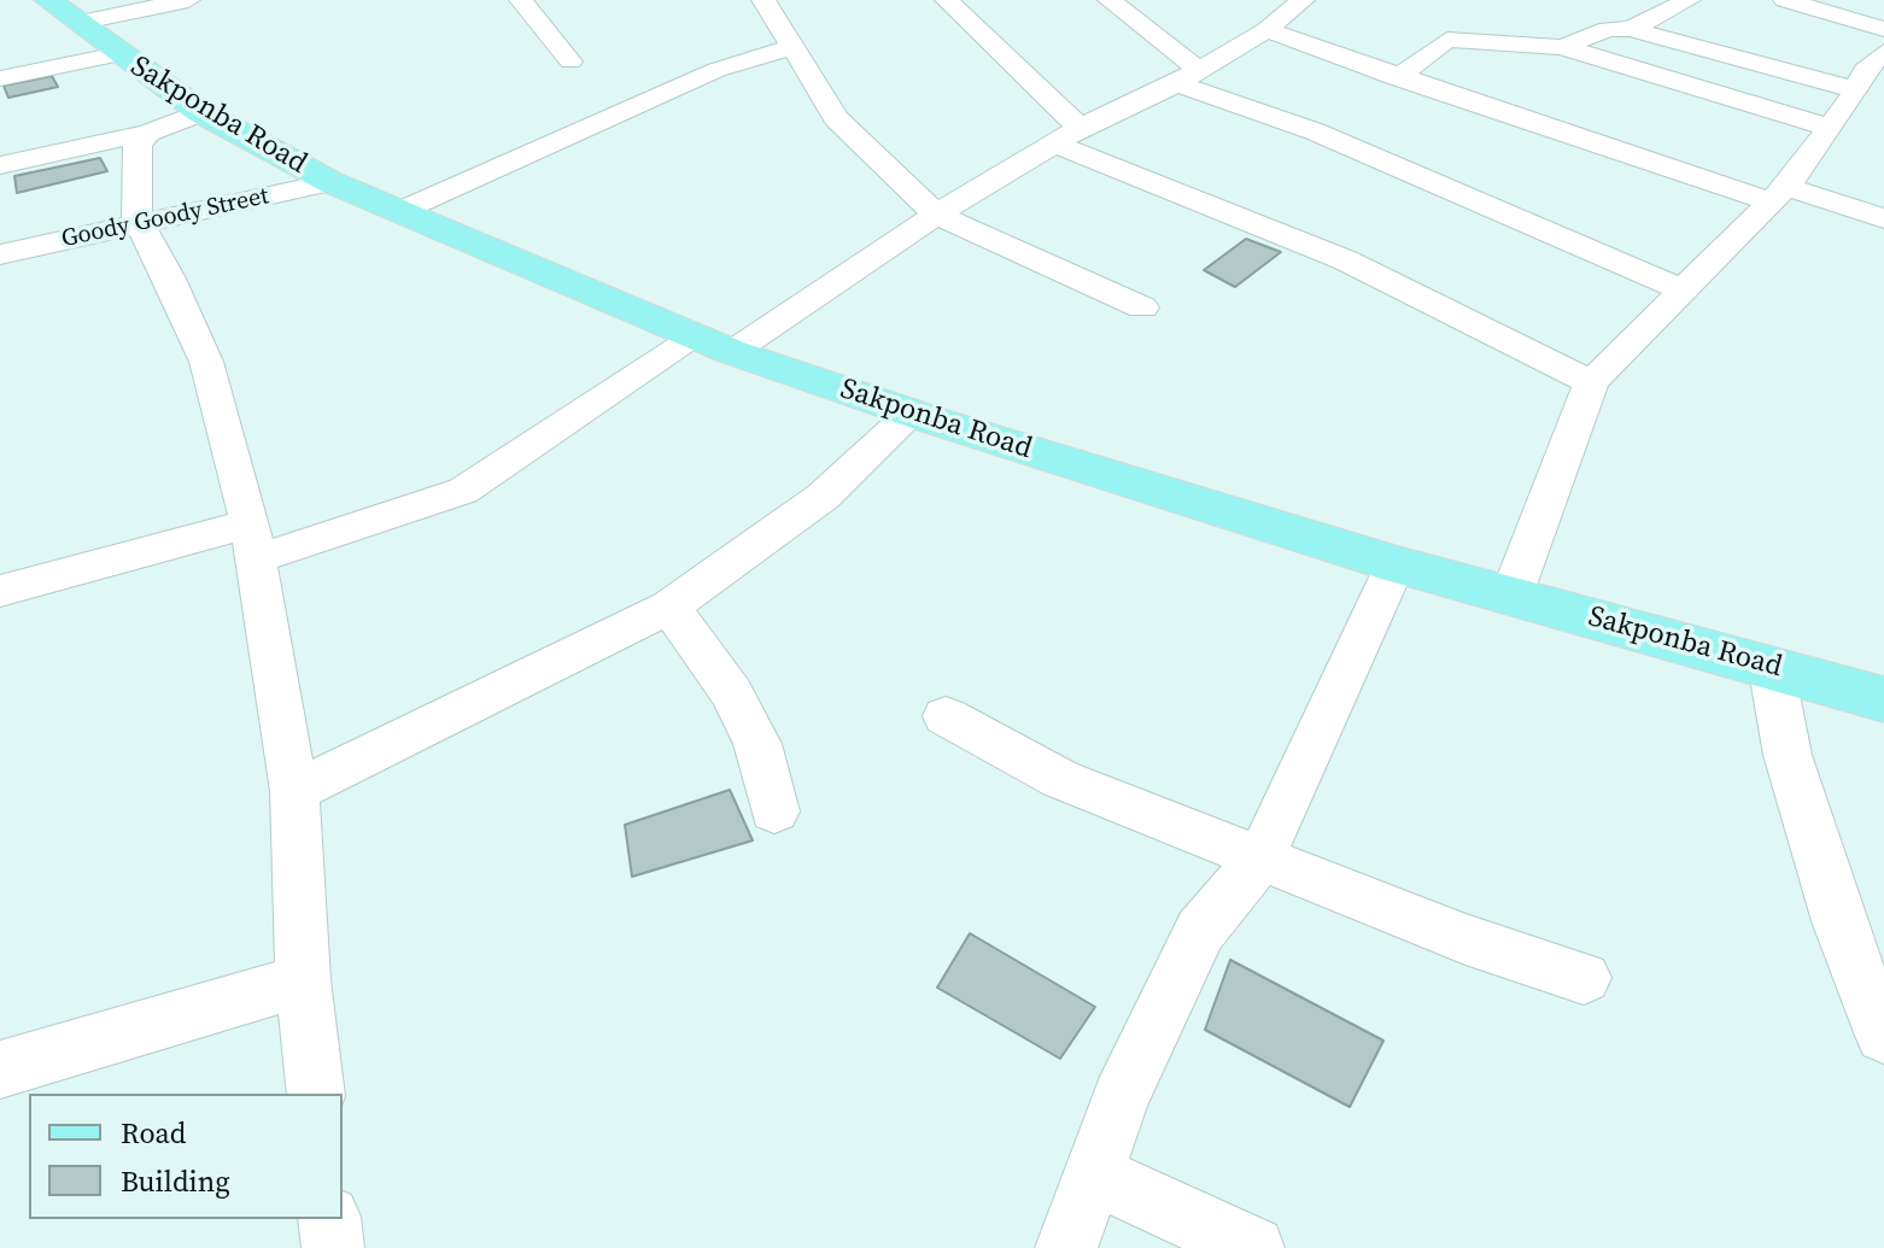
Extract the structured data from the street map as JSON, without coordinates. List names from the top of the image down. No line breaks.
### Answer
{"streets":{"main road":["Sakponba Road"],"street":["Goody Goody Street"]},"crossings":[["Sakponba Road","Goody Goody Street"]],"legend":["Road","Building"]}
